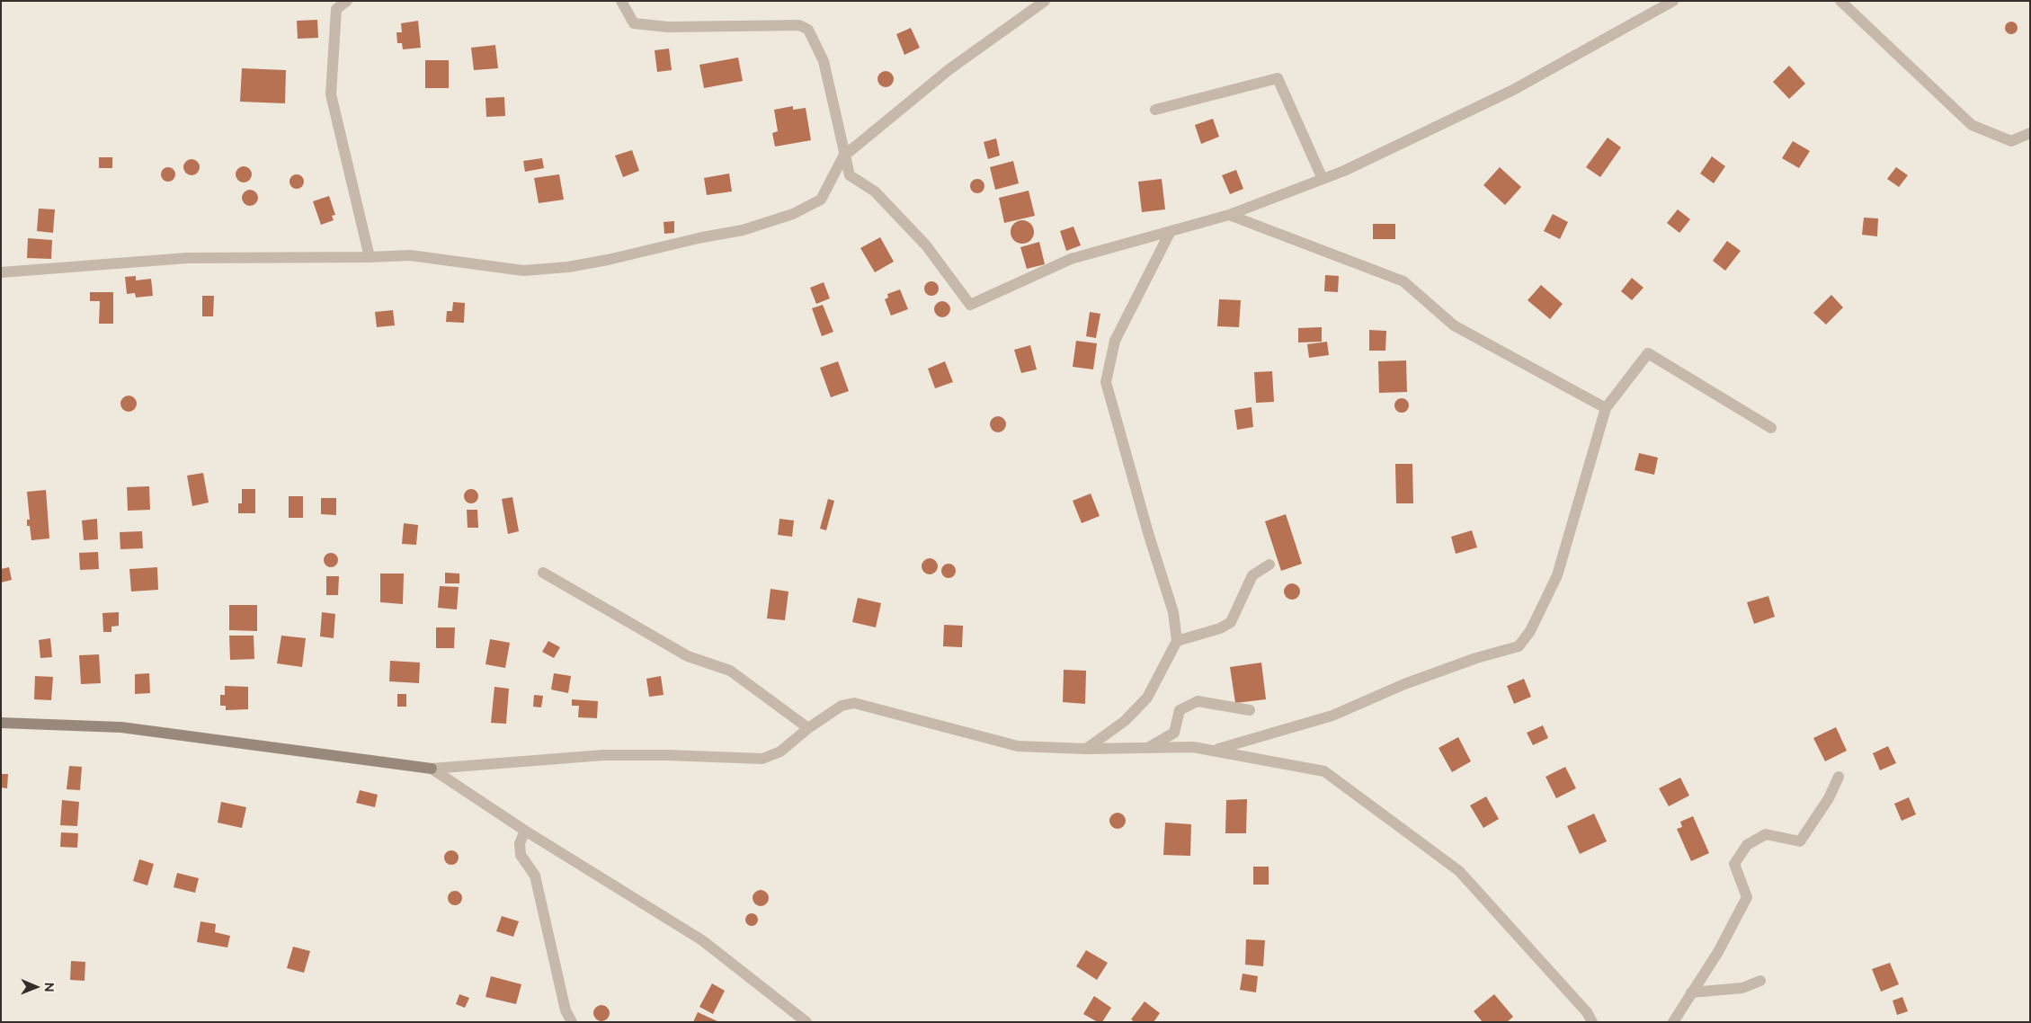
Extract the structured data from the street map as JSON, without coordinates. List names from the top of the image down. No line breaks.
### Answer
{"north":"right"}
